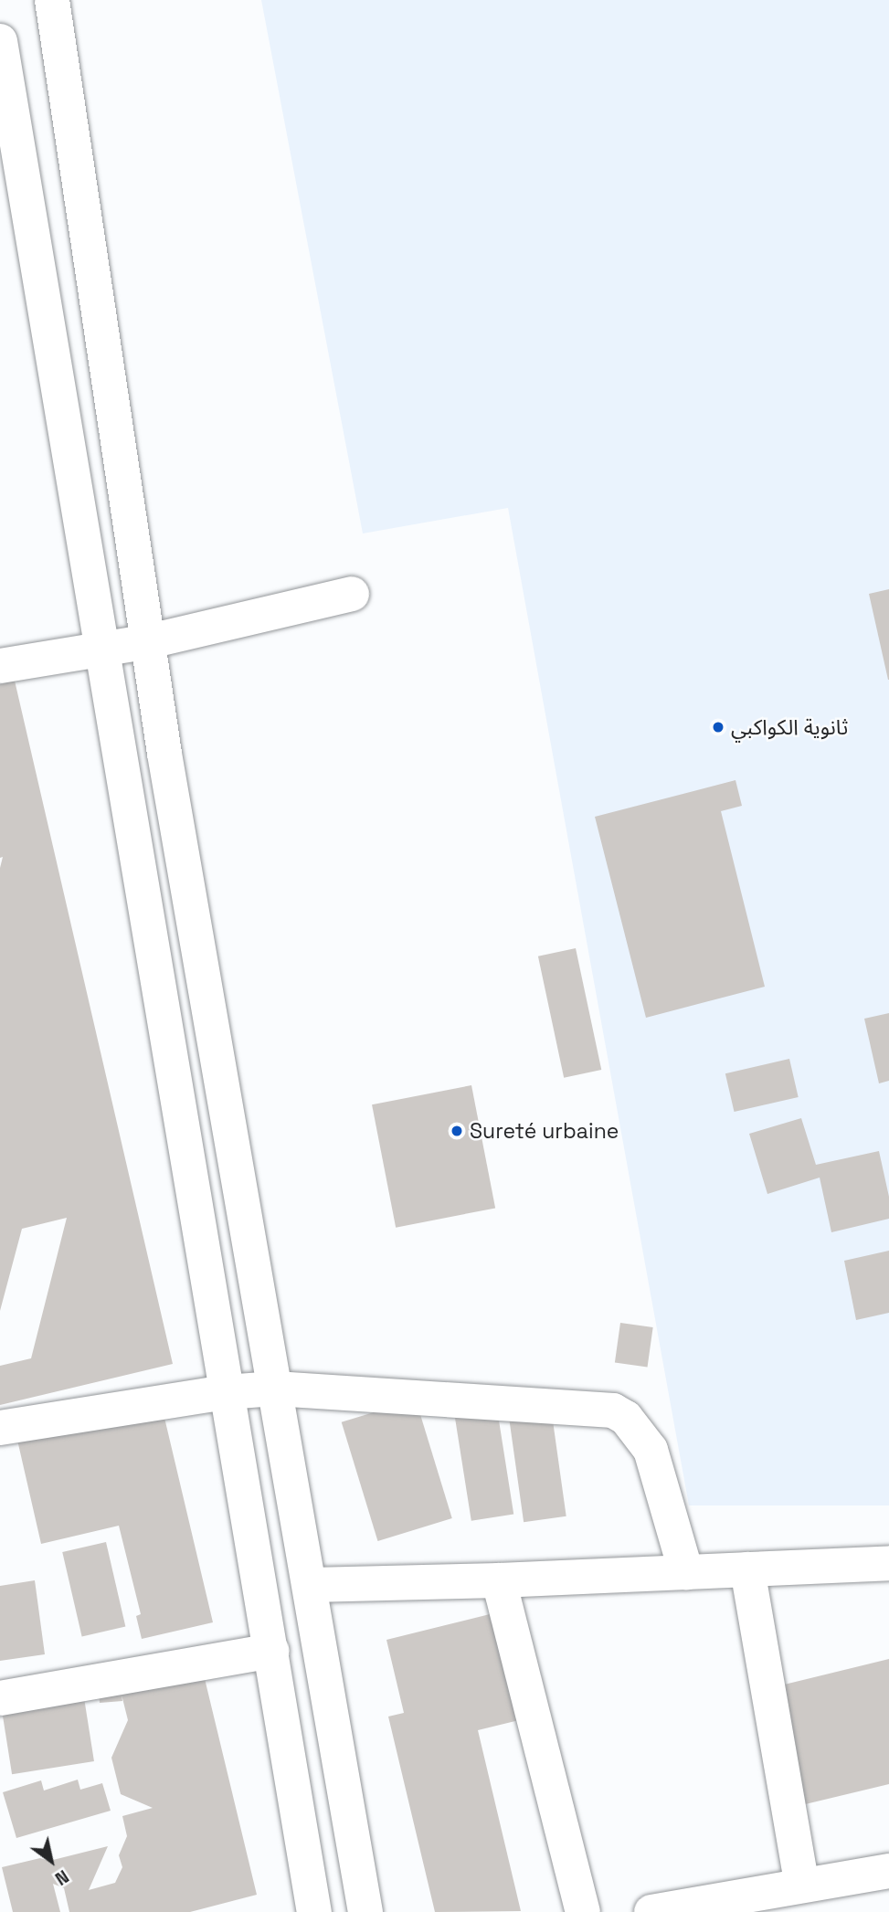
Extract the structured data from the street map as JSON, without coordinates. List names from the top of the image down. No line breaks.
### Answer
{"places":["ثانوية الكواكبي","Sureté urbaine"],"north":"bottom right"}
